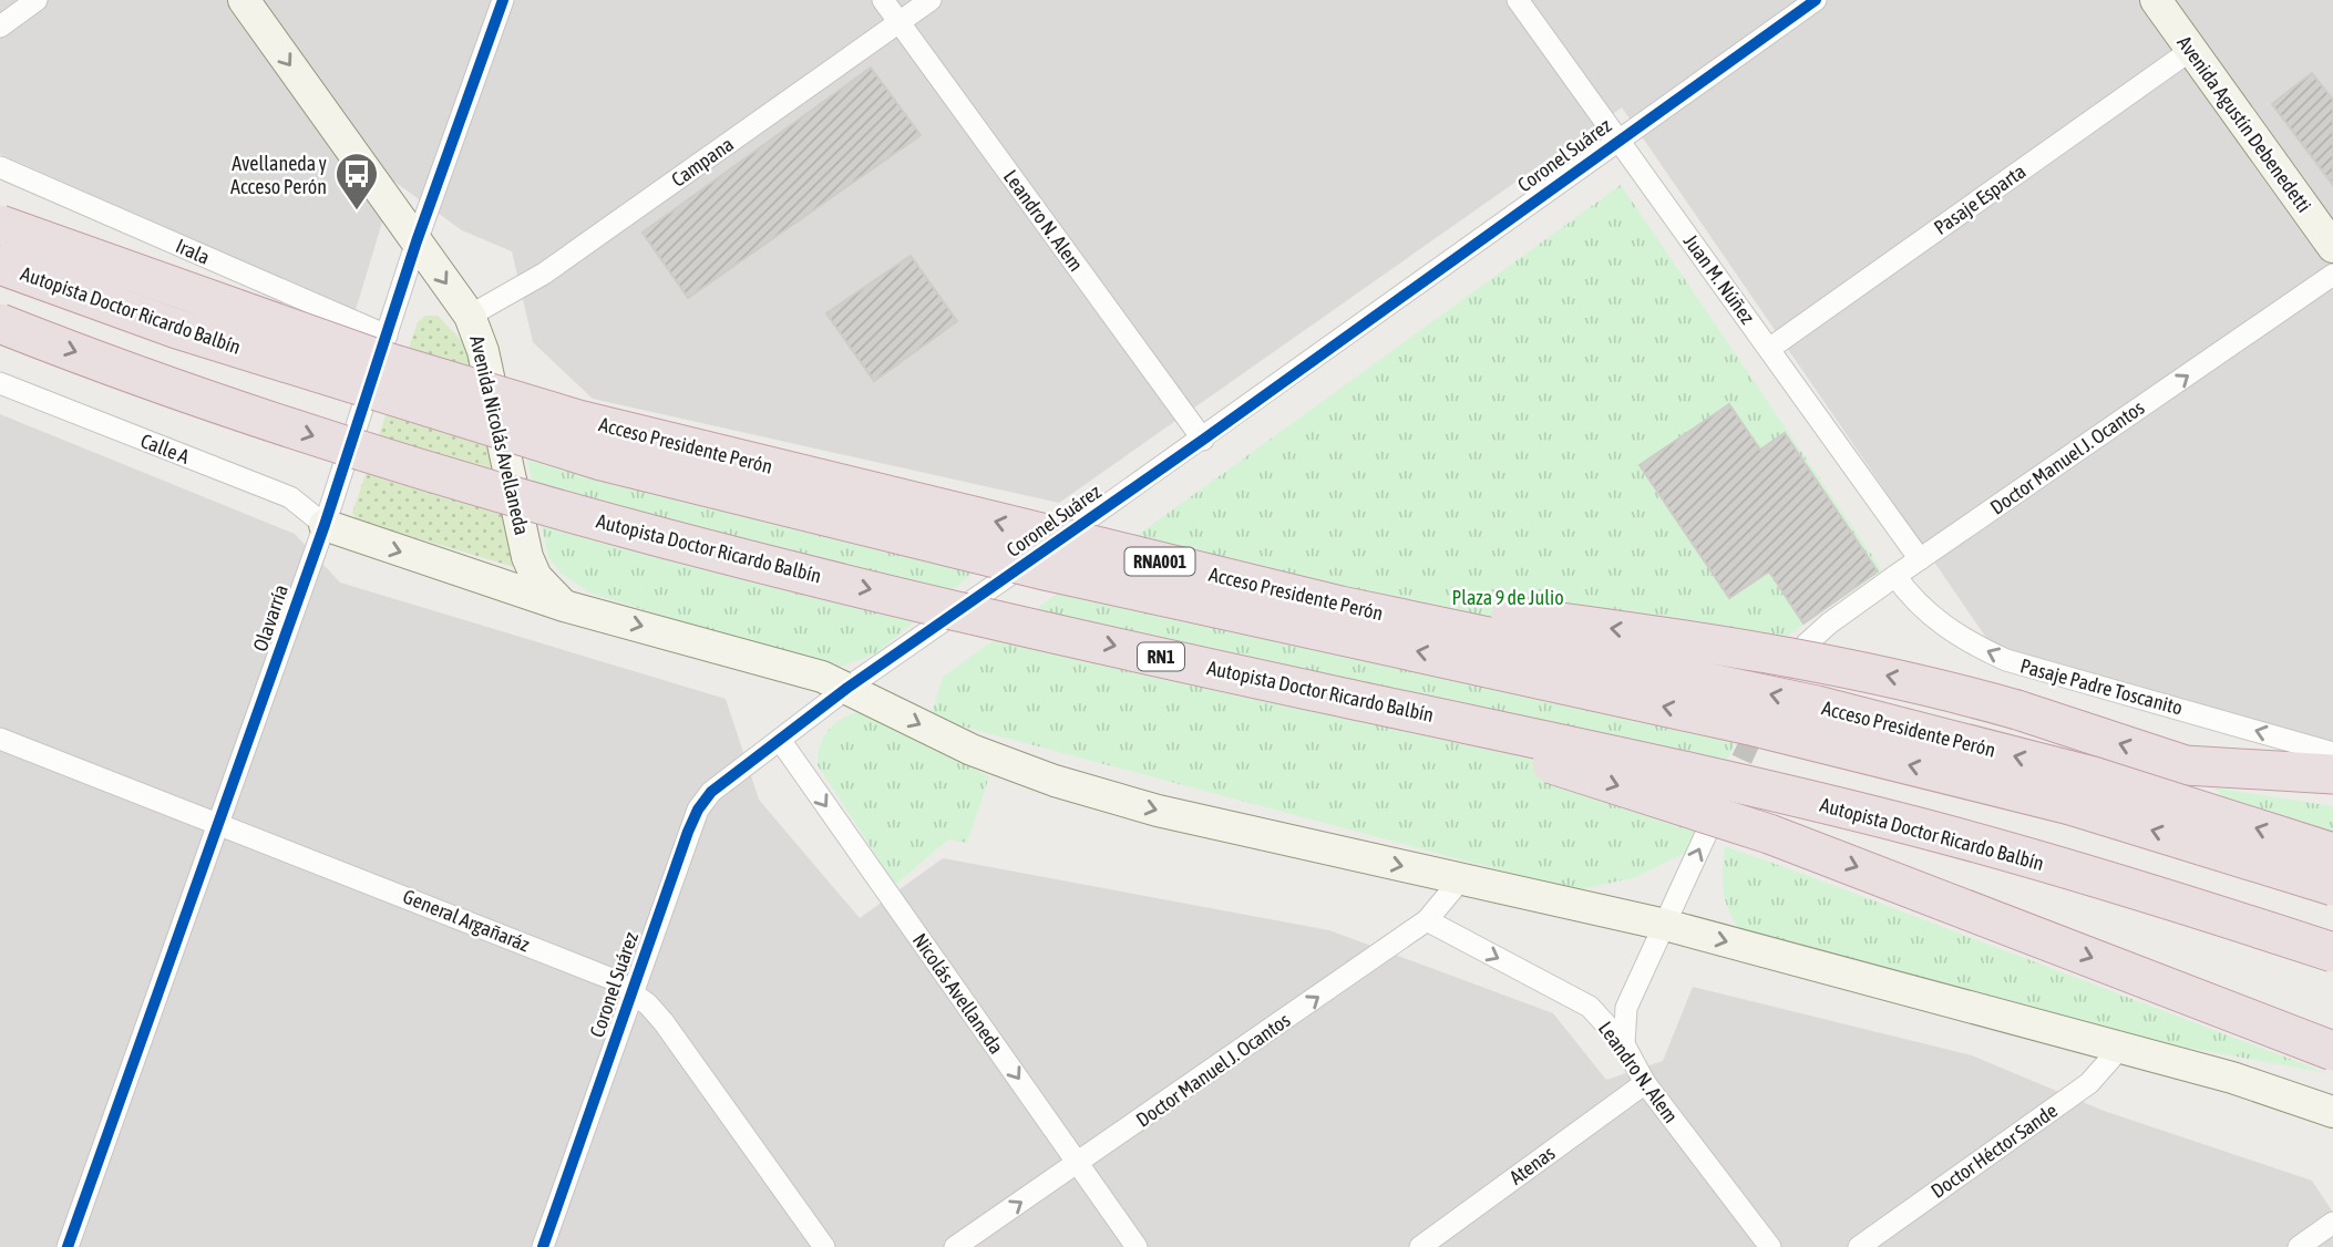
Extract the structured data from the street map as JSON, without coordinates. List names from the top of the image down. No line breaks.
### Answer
{"streets":{"highway":["Autopista Doctor Ricardo Balbín","Acceso Presidente Perón","RNA001","RN1"],"main road":["Avenida Agustín Debenedetti","Avenida Nicolás Avellaneda"],"street":["Coronel Suárez","Campana","Pasaje Esparta","Leandro N. Alem","Irala","Juan M. Núñez","Calle A","Doctor Manuel J. Ocantos","Olavarría","Pasaje Padre Toscanito","General Argañaráz","Nicolás Avellaneda","Doctor Héctor Sande","Atenas"]},"crossings":[["Avenida Agustín Debenedetti","Pasaje Esparta"],["Coronel Suárez","Leandro N. Alem"],["Coronel Suárez","Juan M. Núñez"],["Coronel Suárez","General Argañaráz"],["Coronel Suárez","Nicolás Avellaneda"],["Campana","Leandro N. Alem"],["Campana","Avenida Nicolás Avellaneda"],["Pasaje Esparta","Juan M. Núñez"],["Leandro N. Alem","Doctor Manuel J. Ocantos"],["Leandro N. Alem","Atenas"],["Irala","Olavarría"],["Juan M. Núñez","Doctor Manuel J. Ocantos"],["Avenida Nicolás Avellaneda","Olavarría"],["Calle A","Olavarría"],["Doctor Manuel J. Ocantos","Pasaje Padre Toscanito"],["Doctor Manuel J. Ocantos","Nicolás Avellaneda"],["Olavarría","General Argañaráz"]],"one_way":["Avenida Nicolás Avellaneda","Doctor Manuel J. Ocantos","Pasaje Padre Toscanito","Nicolás Avellaneda"],"parks":["Plaza 9 de Julio"],"places":{"bus stop":["Avellaneda y Acceso Perón"]}}
